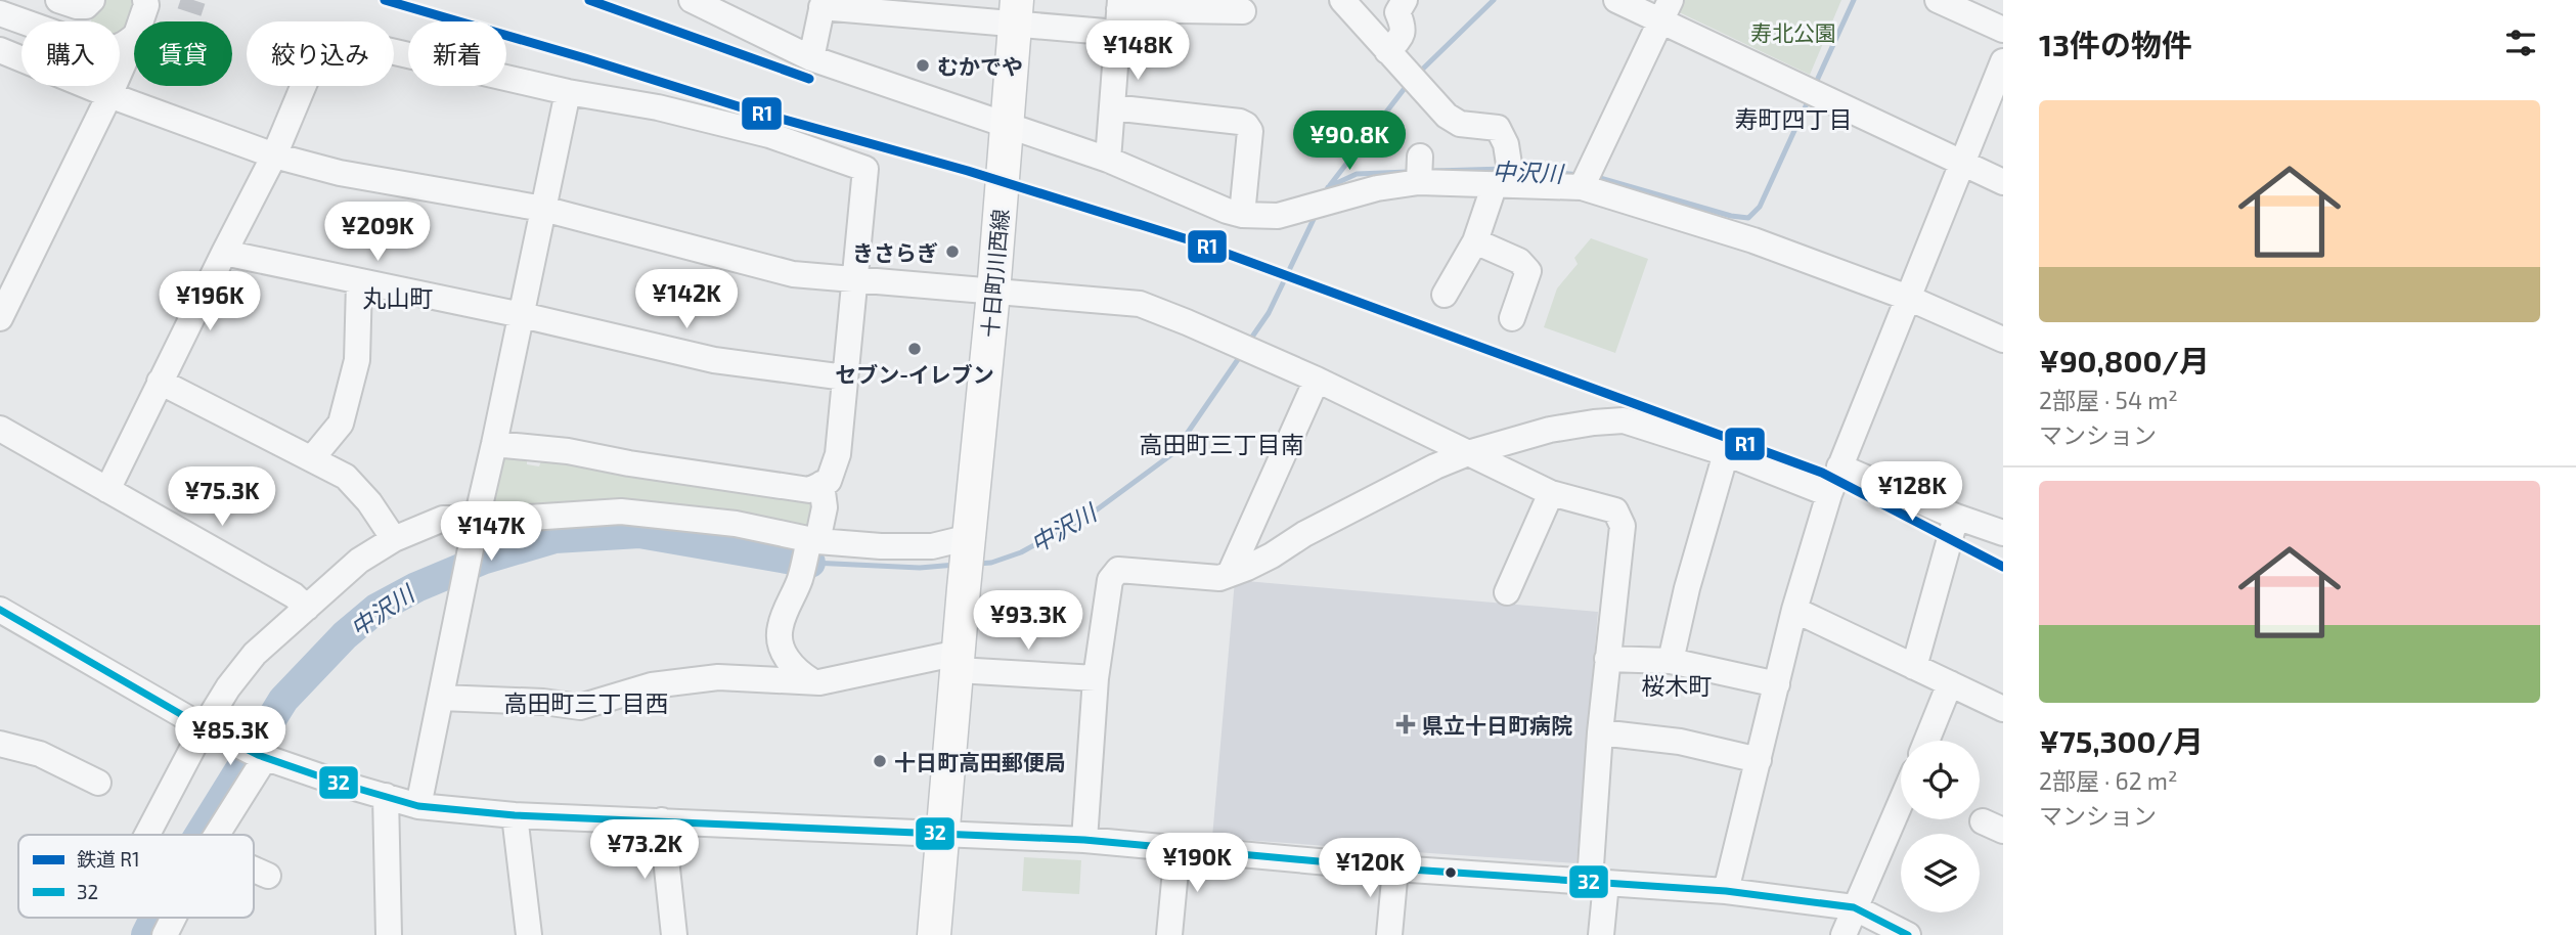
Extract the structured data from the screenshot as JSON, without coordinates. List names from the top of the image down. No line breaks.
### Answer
{"streets":{"main road":["十日町川西線"]},"districts":["寿町四丁目","丸山町","高田町三丁目南","桜木町","高田町三丁目西"],"water":["中沢川"],"parks":["寿北公園"],"places":{"other":["むかでや","きさらぎ","セブン-イレブン","十日町高田郵便局"],"health":["県立十日町病院"]},"lines":["rail line R1","transit line 32"],"legend":["鉄道 R1","32"],"page":{"heading":"13件の物件","price":["¥148K","¥90.8K","¥209K","¥142K","¥196K","¥128K","¥75.3K","¥147K","¥93.3K","¥85.3K","¥73.2K","¥190K","¥120K"],"chip":["購入","賃貸","絞り込み","新着"],"list":[{"name":"¥90,800/月","note":"2部屋 · 54 m² · マンション"},{"name":"¥75,300/月","note":"2部屋 · 62 m² · マンション"}]}}
